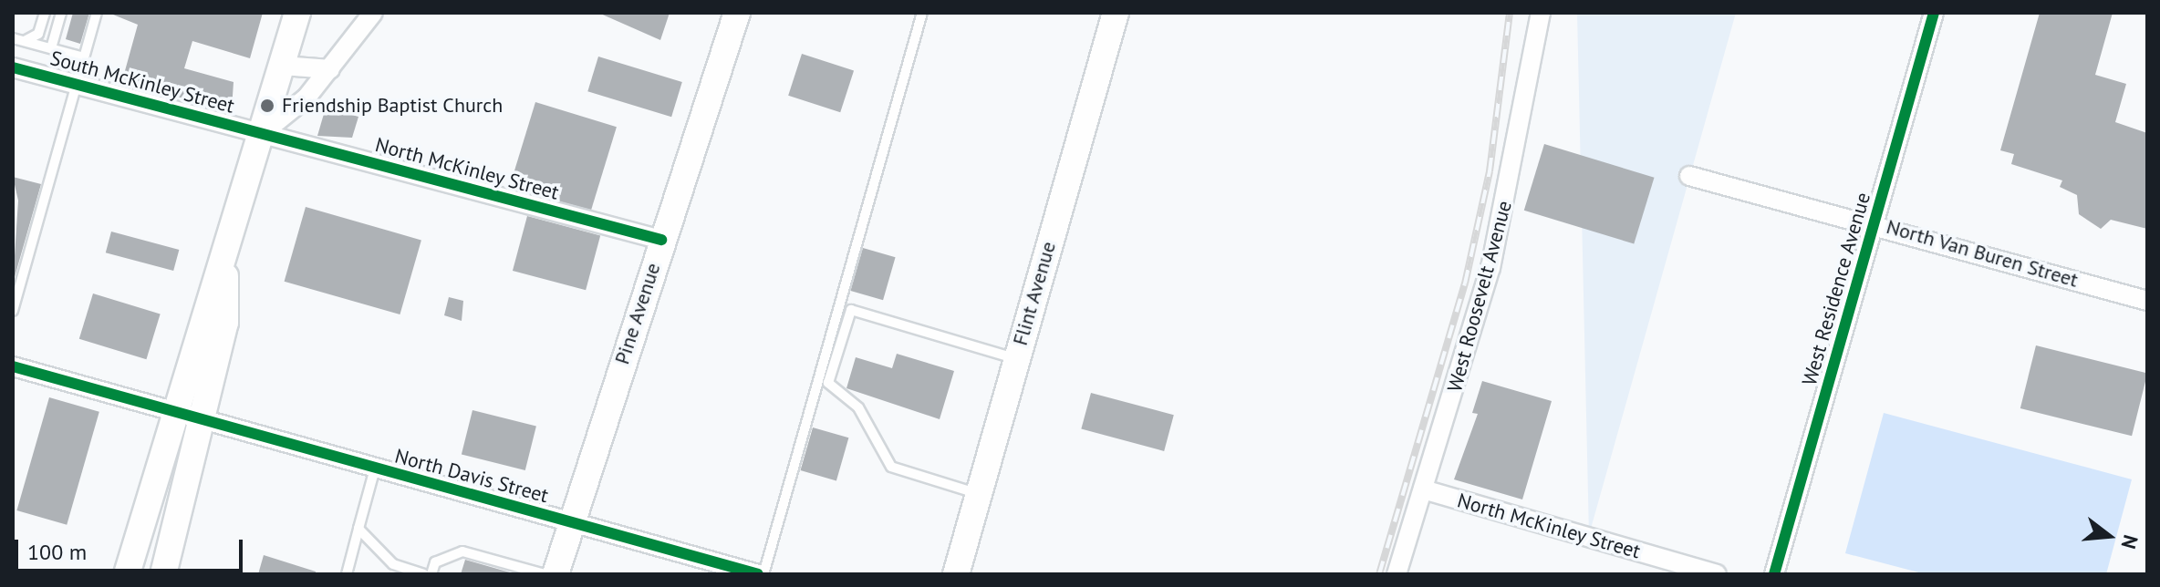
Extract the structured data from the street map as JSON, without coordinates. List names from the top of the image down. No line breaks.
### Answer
{"streets":{"main road":["Flint Avenue","Pine Avenue"],"street":["South McKinley Street","North McKinley Street","North Van Buren Street","West Residence Avenue","West Roosevelt Avenue","North Davis Street"]},"crossings":[["South McKinley Street","North McKinley Street"],["North McKinley Street","West Roosevelt Avenue"],["North McKinley Street","Pine Avenue"],["North Van Buren Street","West Residence Avenue"],["Pine Avenue","North Davis Street"]],"places":["Friendship Baptist Church"],"scale_bar":"100 m","north":"right"}
